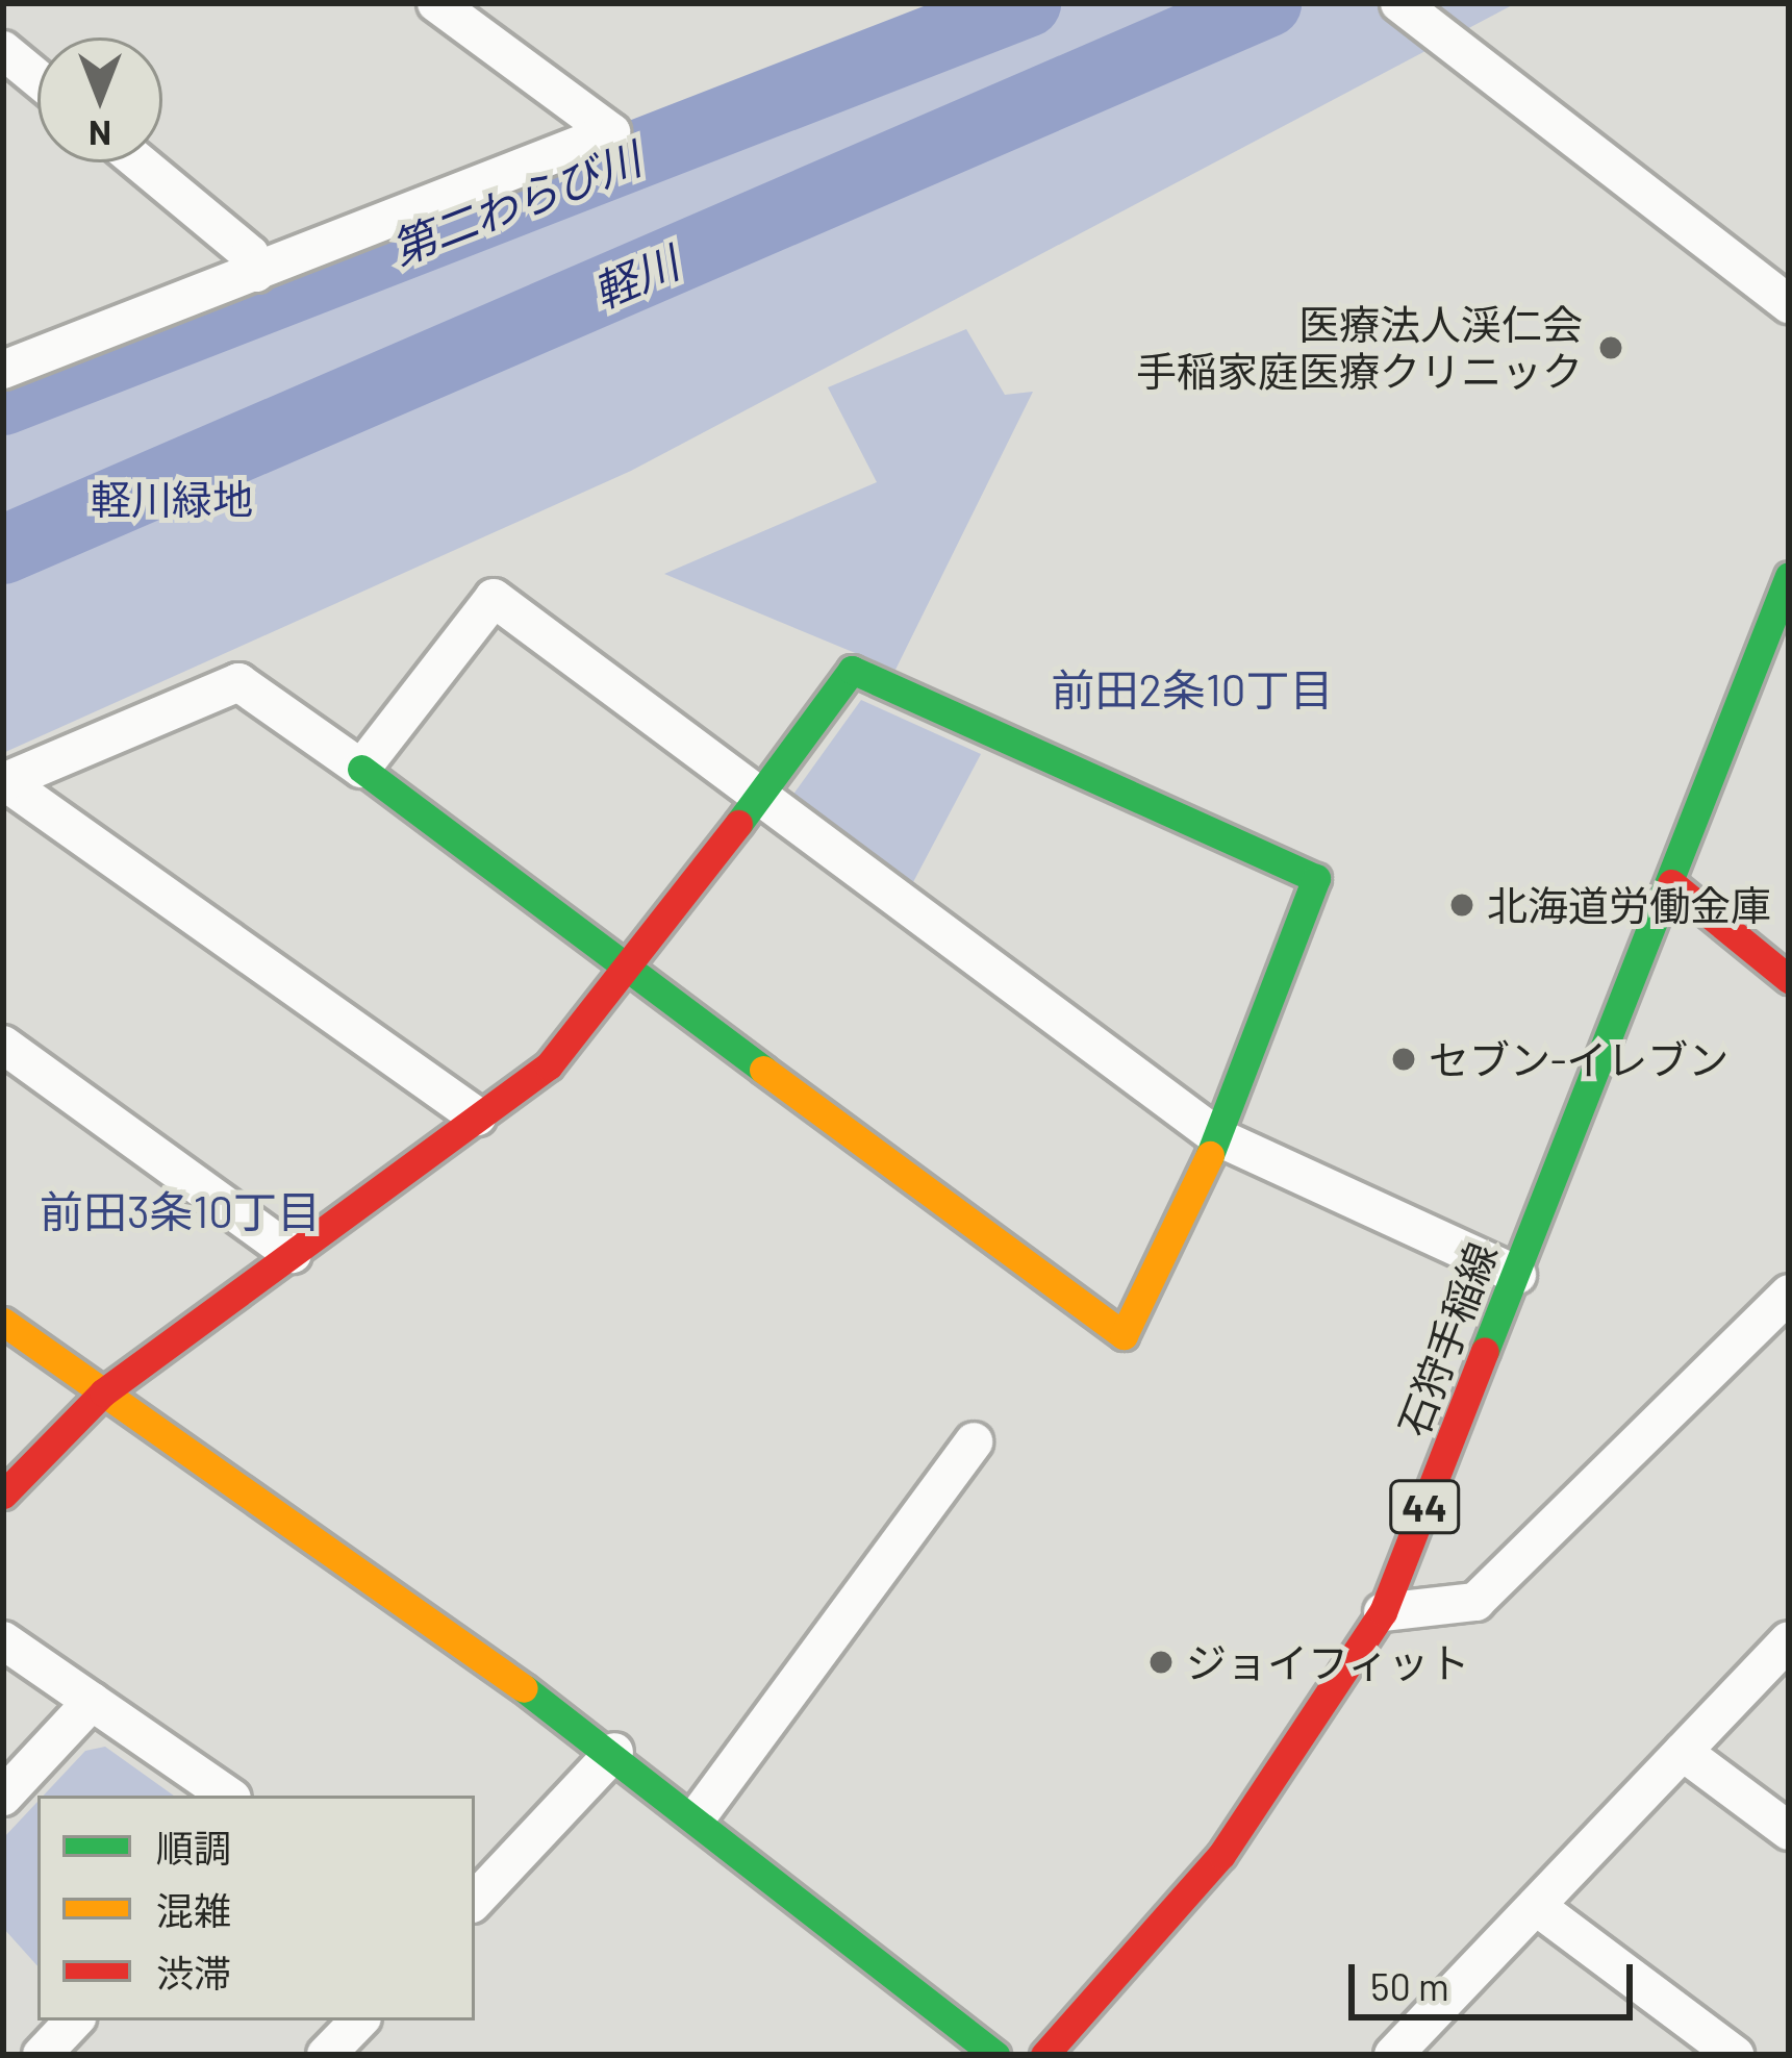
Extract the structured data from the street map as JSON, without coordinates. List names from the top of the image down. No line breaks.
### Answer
{"streets":{"street":["石狩手稲線","44"]},"districts":["前田2条10丁目","前田3条10丁目"],"water":["第二わらび川","軽川"],"parks":["軽川緑地"],"places":["医療法人渓仁会 手稲家庭医療クリニック","北海道労働金庫","セブン-イレブン","ジョイフィット"],"legend":["順調","混雑","渋滞"],"scale_bar":"50 m","north":"bottom"}
